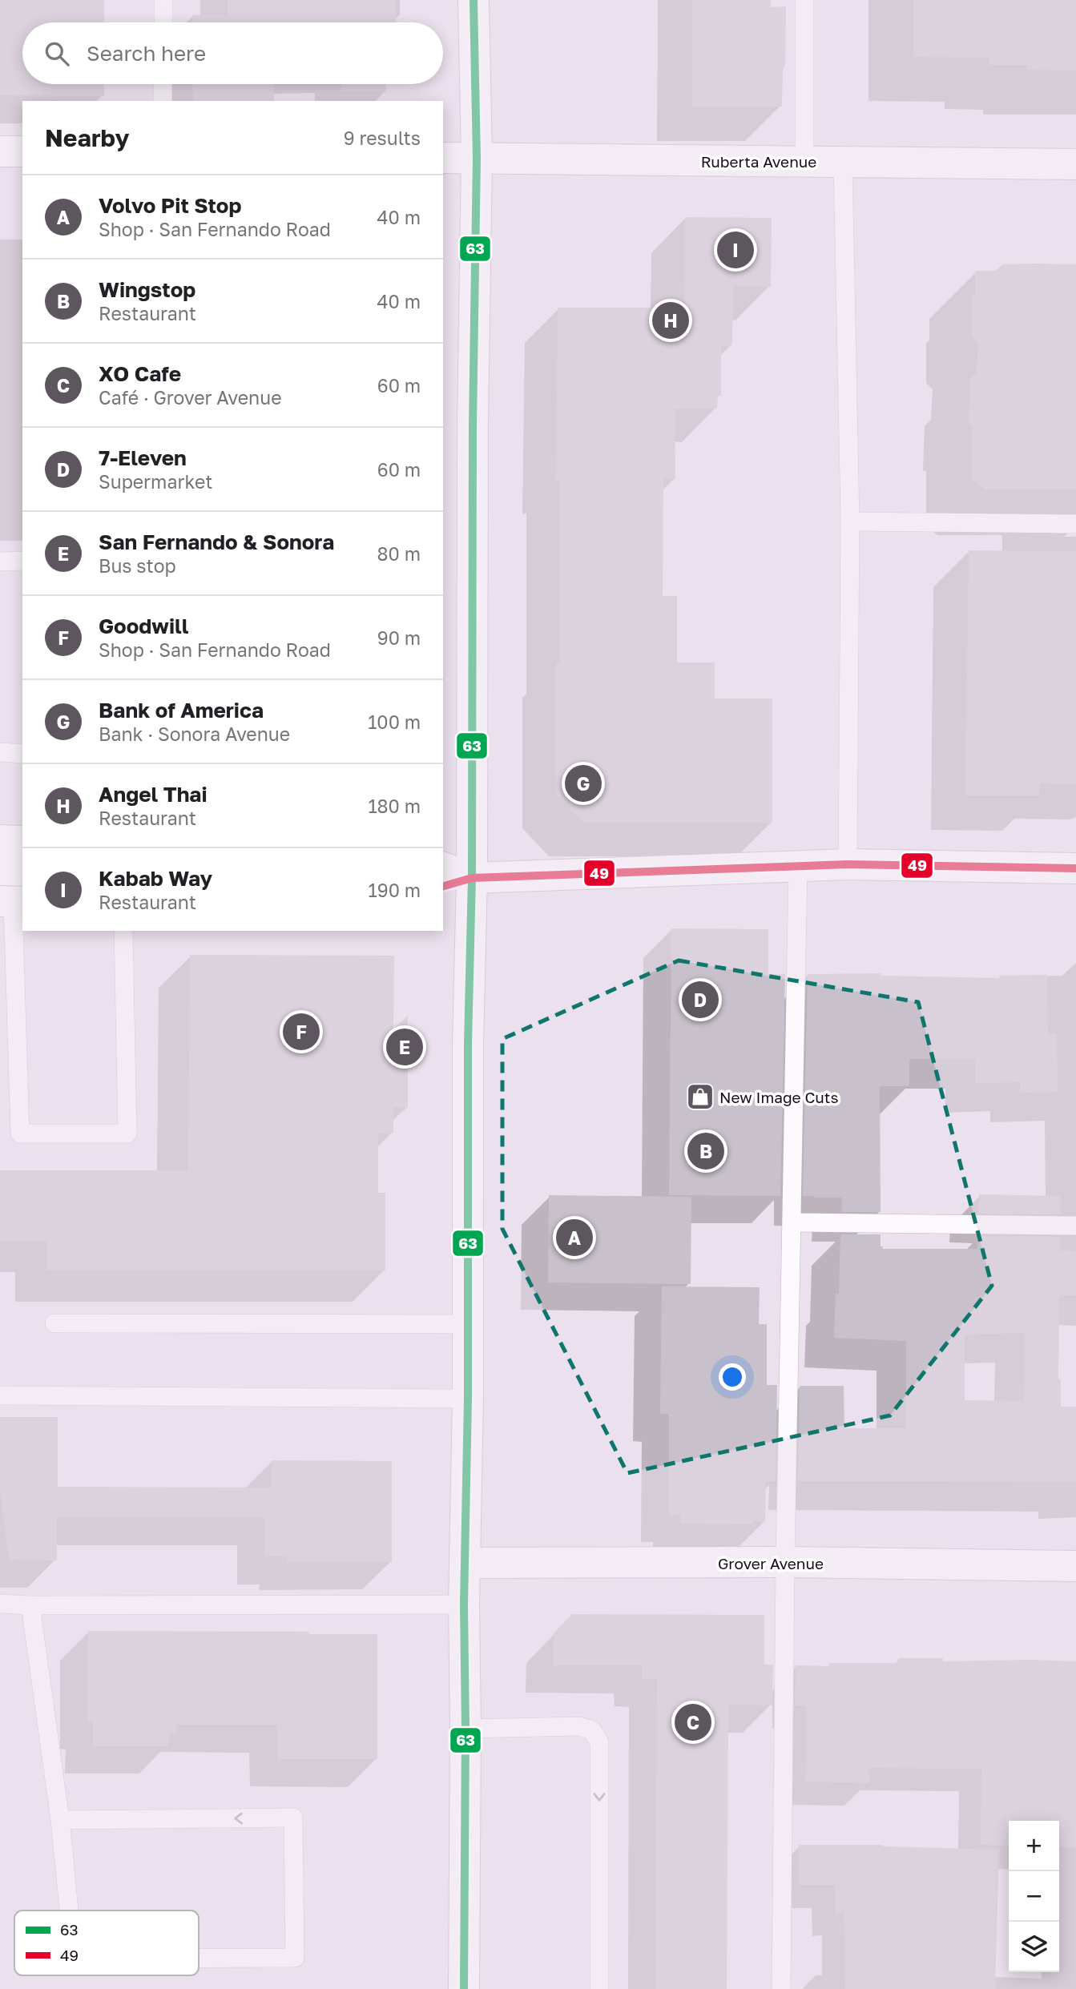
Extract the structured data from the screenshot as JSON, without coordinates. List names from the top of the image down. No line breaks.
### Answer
{"streets":{"main road":["Ruberta Avenue","Grover Avenue"]},"places":{"shop":["New Image Cuts"]},"lines":["transit line 63","transit line 49"],"legend":["63","49"],"page":{"search":"Search here","heading":["Nearby","9 results"],"list":[{"mark":"A","name":"Volvo Pit Stop","note":"Shop · San Fernando Road","value":"40 m"},{"mark":"B","name":"Wingstop","note":"Restaurant","value":"40 m"},{"mark":"C","name":"XO Cafe","note":"Café · Grover Avenue","value":"60 m"},{"mark":"D","name":"7-Eleven","note":"Supermarket","value":"60 m"},{"mark":"E","name":"San Fernando & Sonora","note":"Bus stop","value":"80 m"},{"mark":"F","name":"Goodwill","note":"Shop · San Fernando Road","value":"90 m"},{"mark":"G","name":"Bank of America","note":"Bank · Sonora Avenue","value":"100 m"},{"mark":"H","name":"Angel Thai","note":"Restaurant","value":"180 m"},{"mark":"I","name":"Kabab Way","note":"Restaurant","value":"190 m"}],"pins":["I","H","G","D","F","E","B","A","C"],"map_buttons":["+","−"]}}
